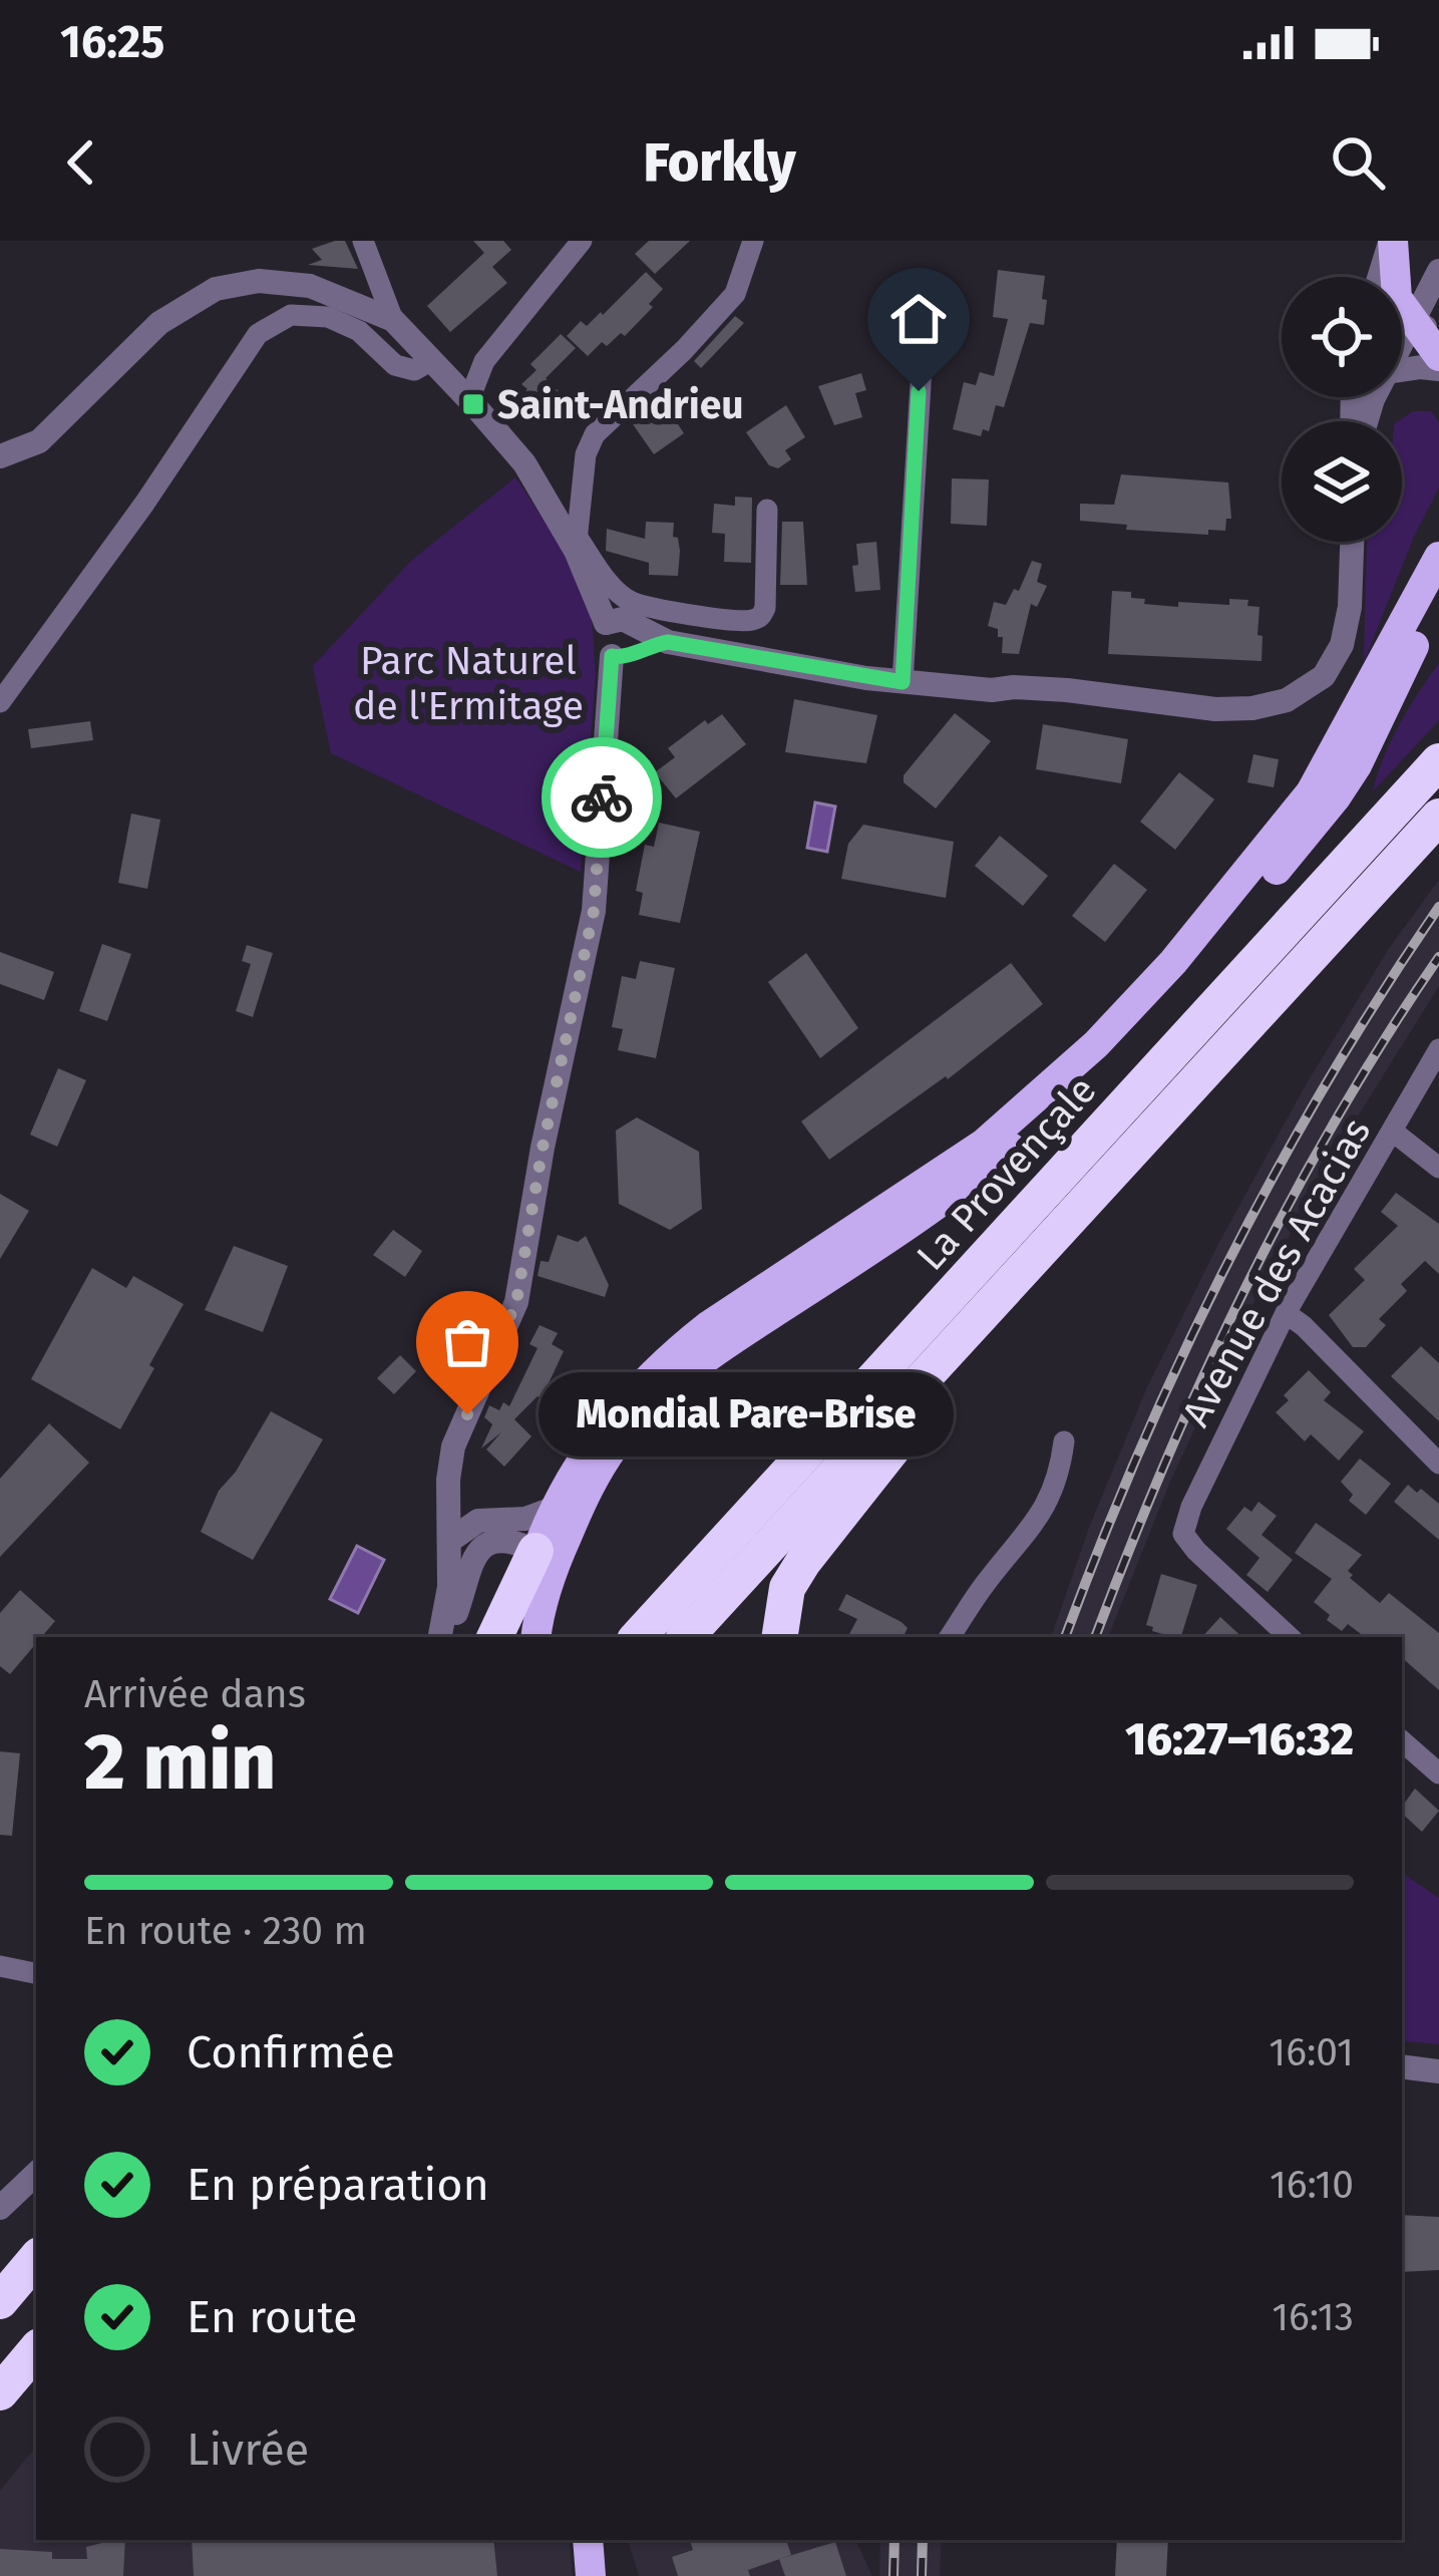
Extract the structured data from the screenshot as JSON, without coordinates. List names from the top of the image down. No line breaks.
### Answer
{"streets":{"highway":["La Provençale"],"street":["Avenue des Acacias"]},"parks":["Parc Naturel de l'Ermitage"],"places":{"transit":["Saint-Andrieu"],"other":["Mondial Pare-Brise"]},"page":{"status":"16:25","header":"Forkly","bubble":"Mondial Pare-Brise","heading":["2 min","Arrivée dans","16:27–16:32"],"bar":"En route · 230 m","list":[["Confirmée","16:01"],["En préparation","16:10"],["En route","16:13"],"Livrée"]}}
